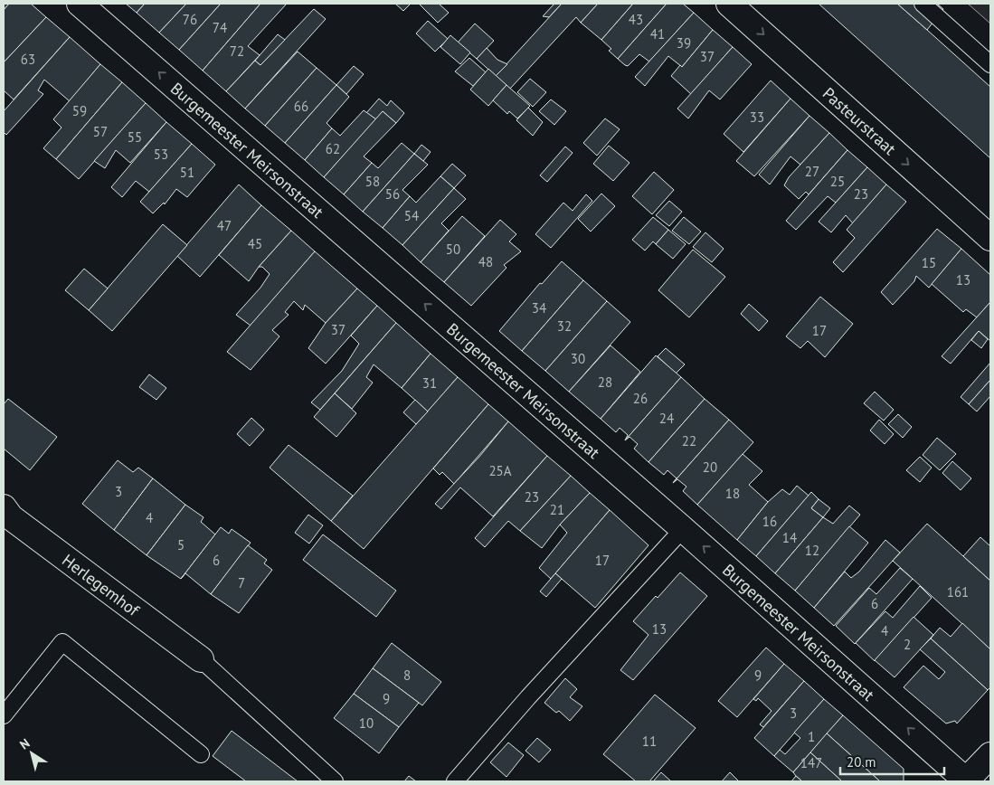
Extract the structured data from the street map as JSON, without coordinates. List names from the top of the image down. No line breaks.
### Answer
{"streets":{"street":["Pasteurstraat","Burgemeester Meirsonstraat","Herlegemhof"]},"one_way":["Pasteurstraat","Burgemeester Meirsonstraat"],"house_numbers":["76","43","74","41","39","72","37","63","66","59","33","57","55","62","53","27","51","58","25","56","23","54","47","45","50","48","15","13","34","32","37","17","30","28","31","26","24","22","20","25A","3","18","23","21","4","16","14","5","12","6","17","7","161","6","13","4","2","8","9","9","3","10","1","11","147"],"scale_bar":"20 m","north":"top left"}
